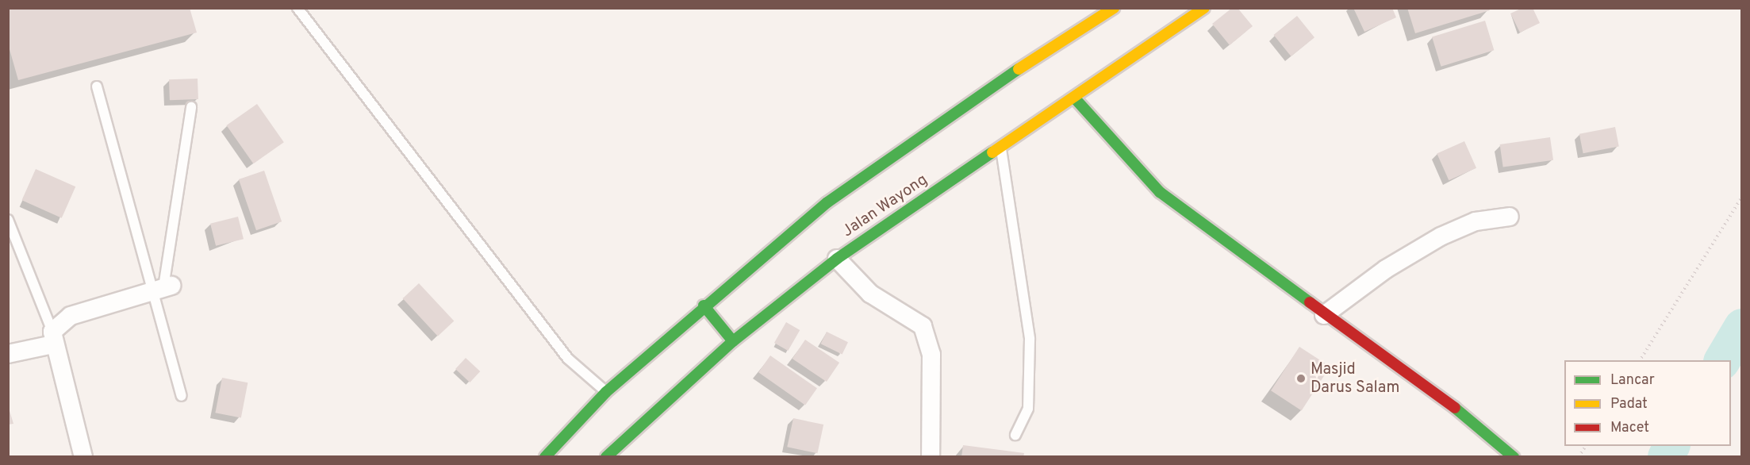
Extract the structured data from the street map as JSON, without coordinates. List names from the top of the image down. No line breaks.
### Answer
{"streets":{"main road":["Jalan Wayong"]},"places":["Masjid Darus Salam"],"legend":["Lancar","Padat","Macet"]}
